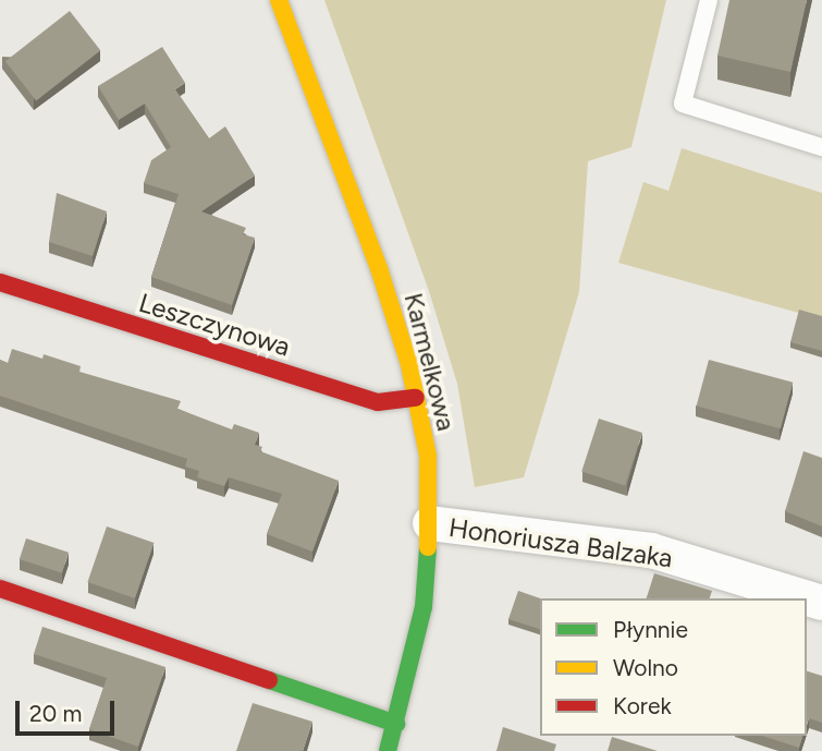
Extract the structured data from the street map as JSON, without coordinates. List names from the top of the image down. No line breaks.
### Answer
{"streets":{"street":["Leszczynowa","Karmelkowa","Honoriusza Balzaka"]},"crossings":[["Leszczynowa","Karmelkowa"],["Karmelkowa","Honoriusza Balzaka"]],"legend":["Płynnie","Wolno","Korek"],"scale_bar":"20 m"}
